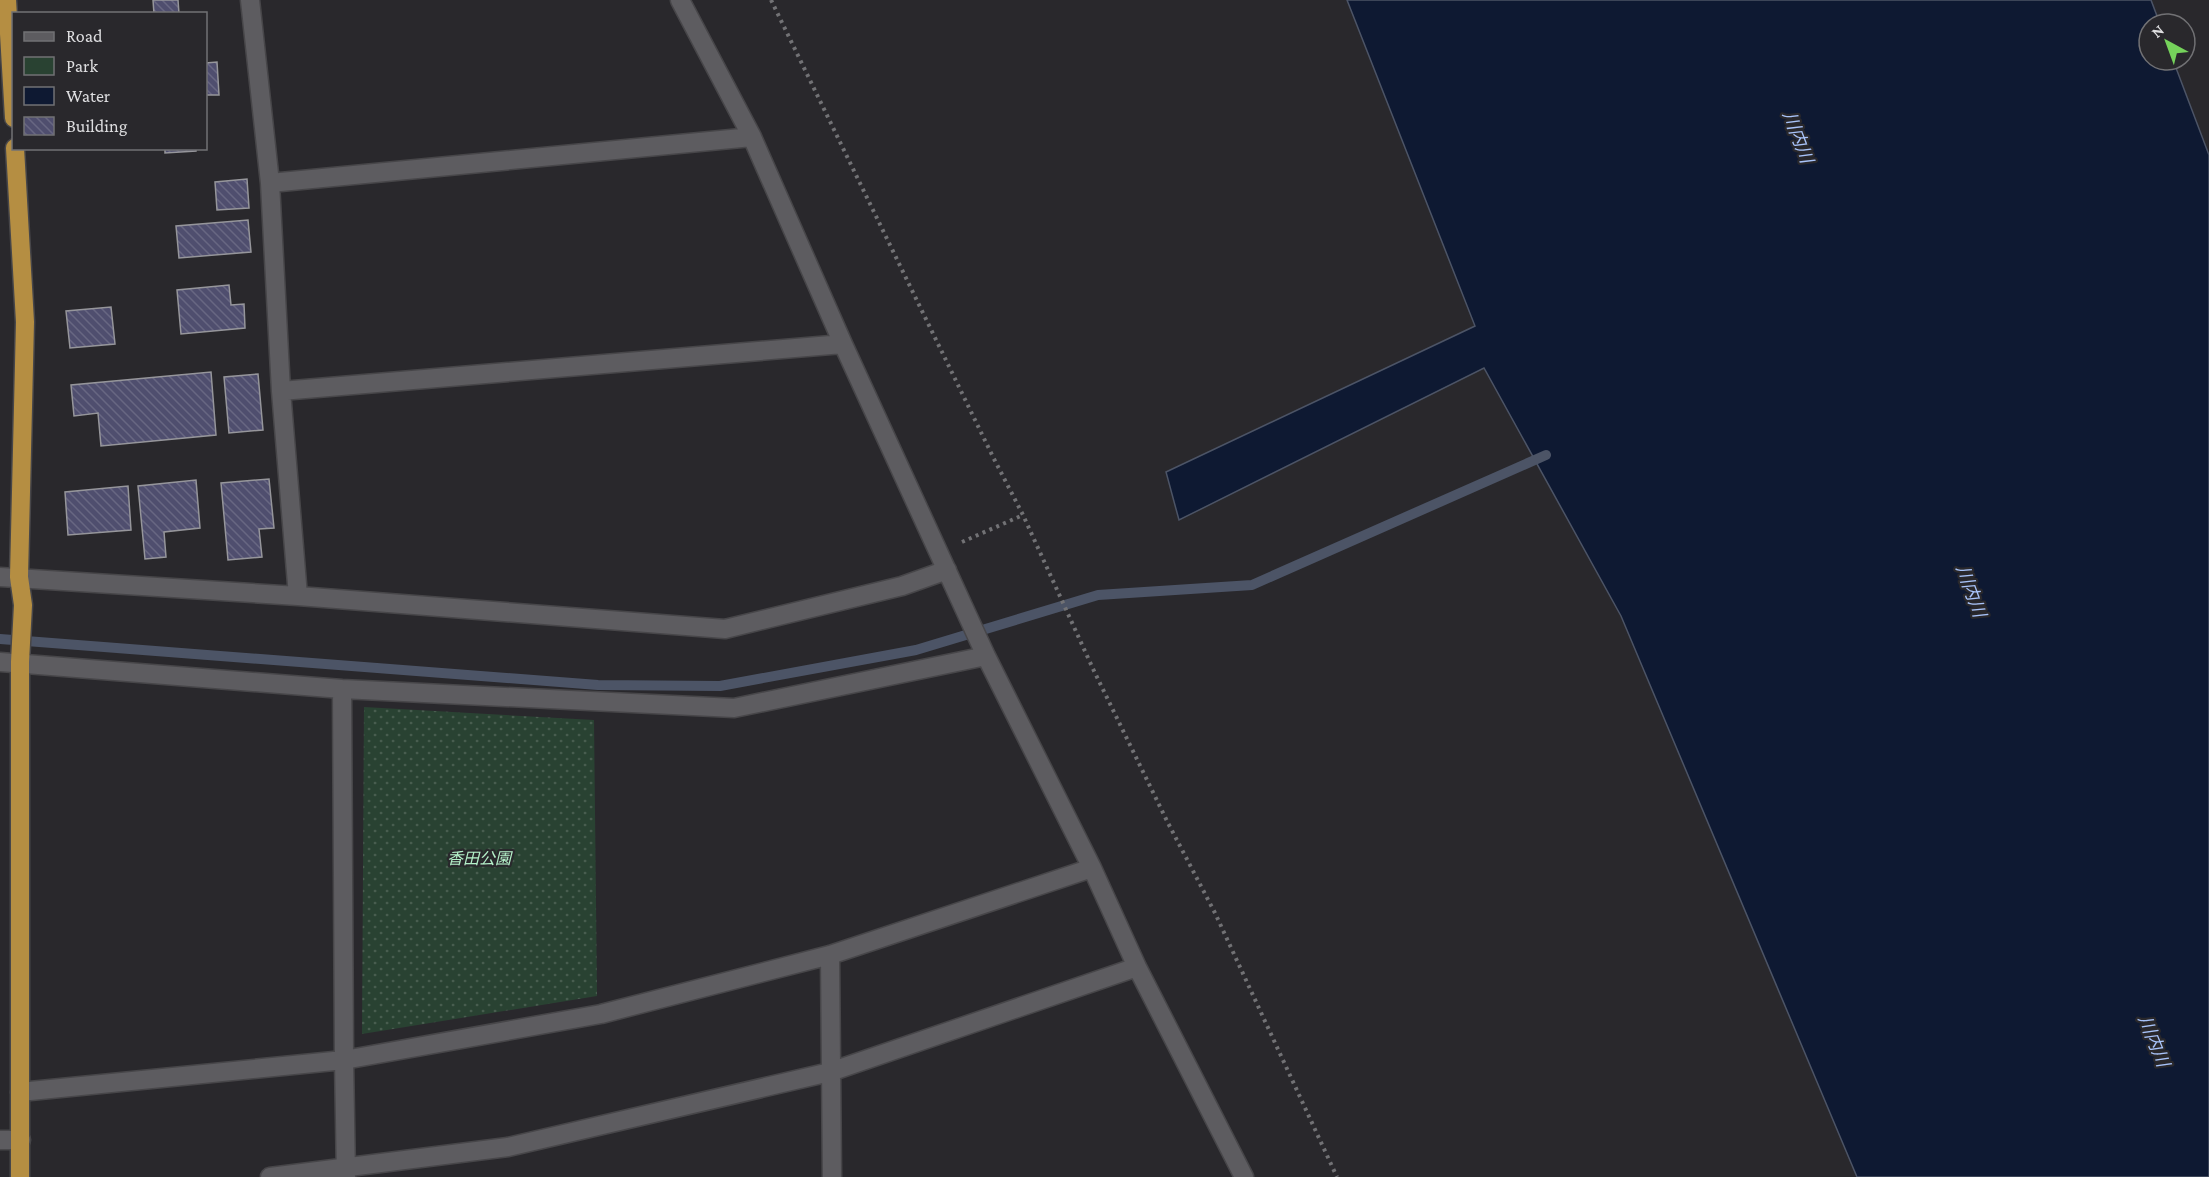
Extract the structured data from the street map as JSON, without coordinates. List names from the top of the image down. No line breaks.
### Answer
{"water":["川内川"],"parks":["香田公園"],"legend":["Road","Park","Water","Building"],"north":"top left"}
